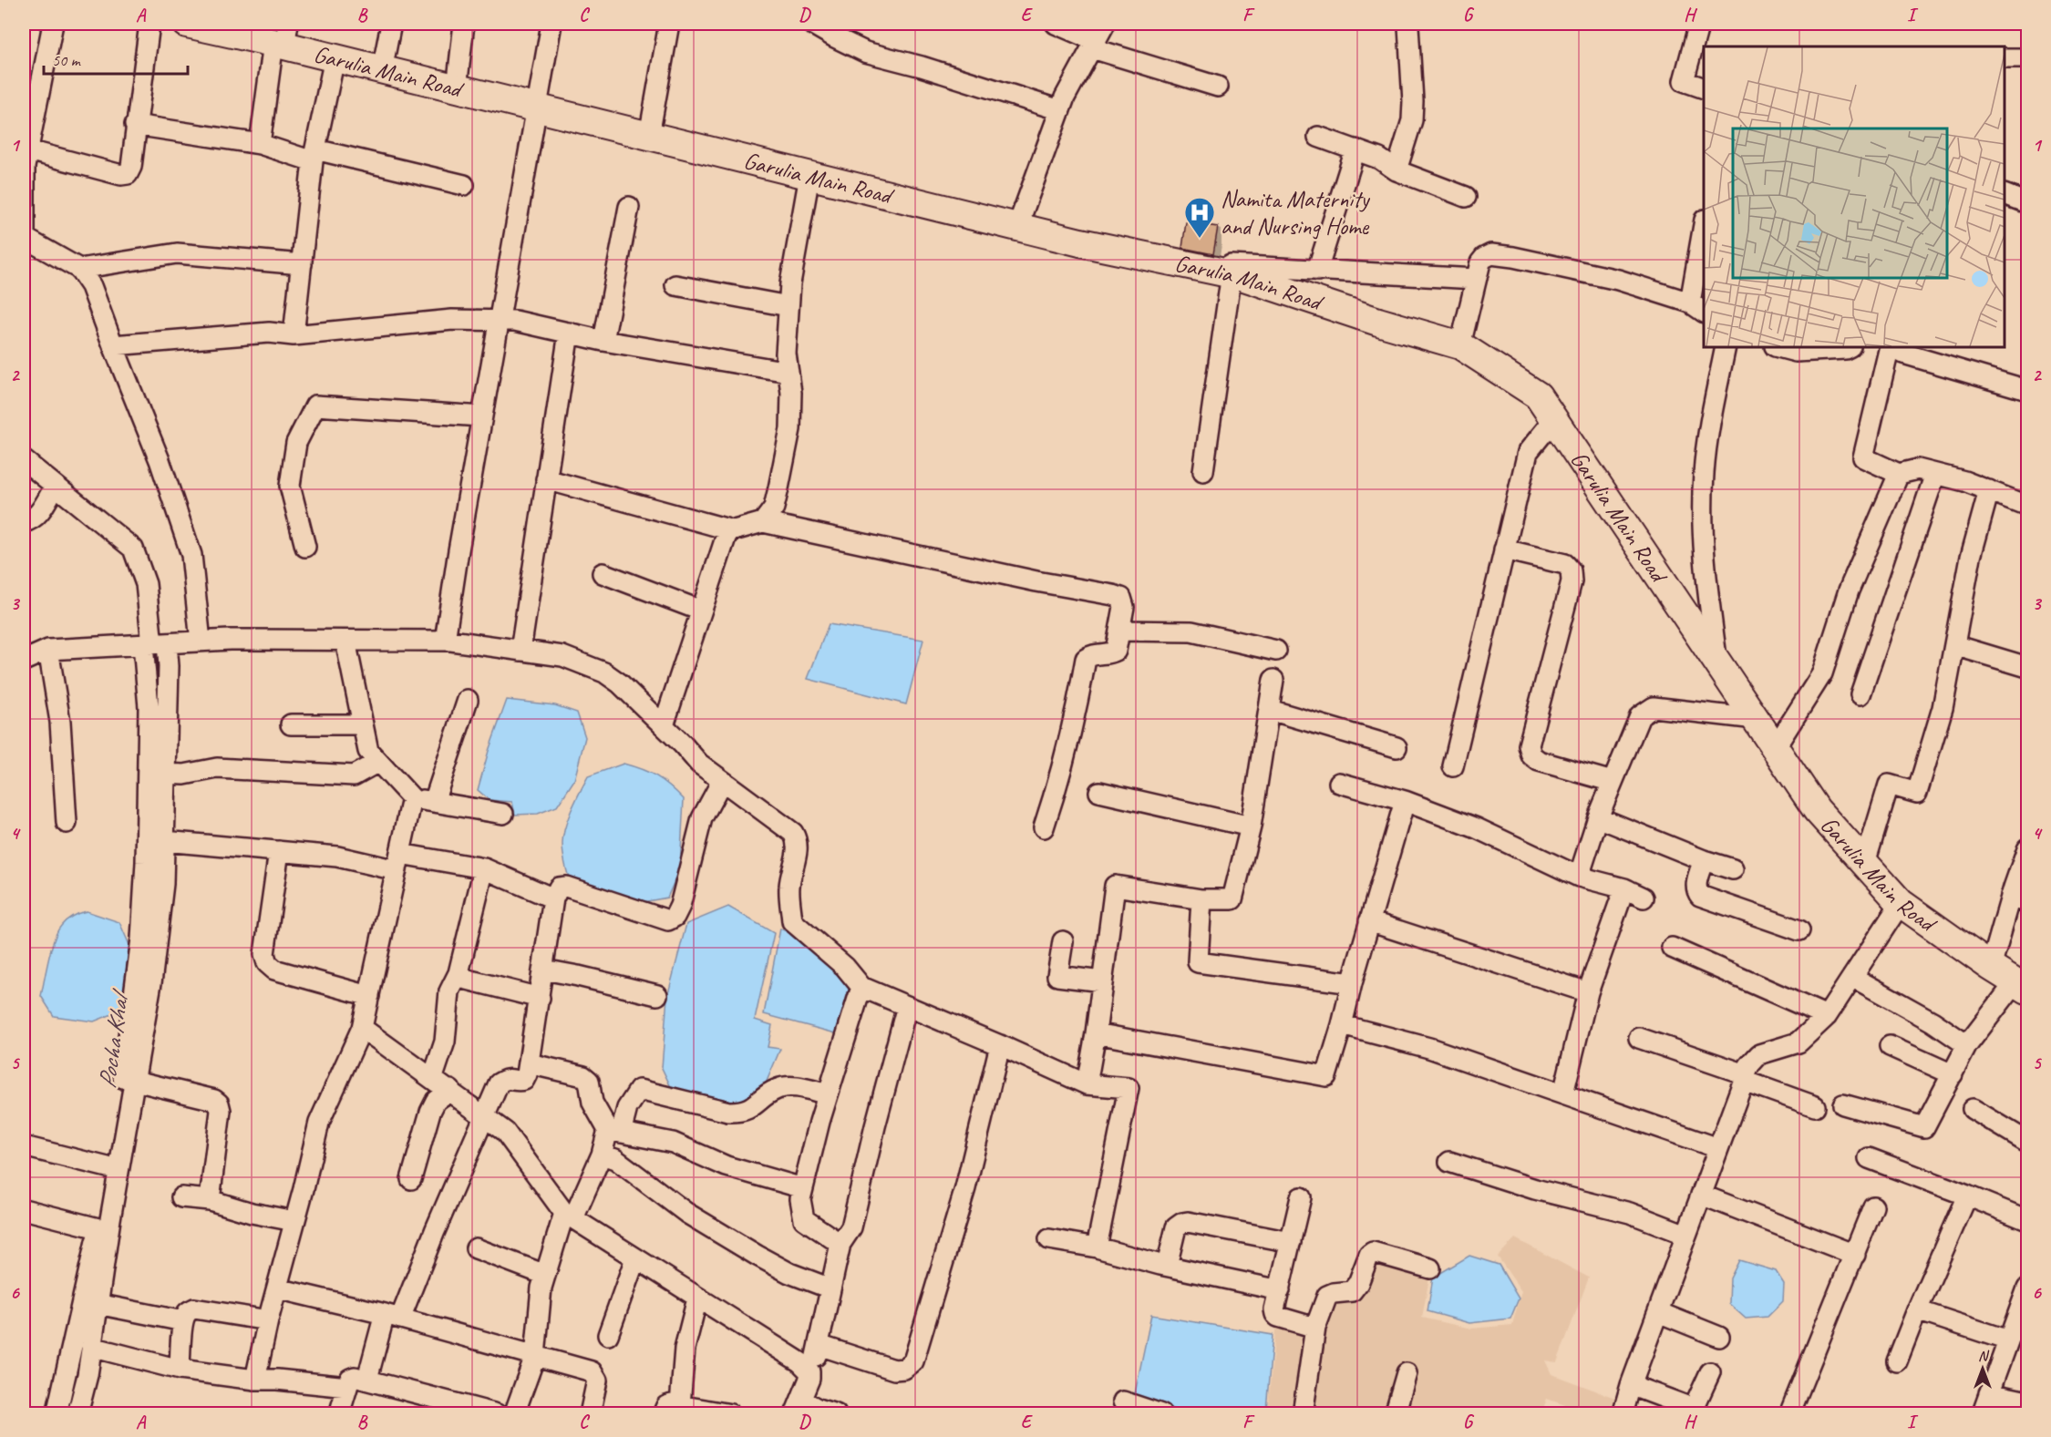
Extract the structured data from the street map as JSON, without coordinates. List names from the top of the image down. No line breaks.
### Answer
{"streets":{"street":["Garulia Main Road"]},"water":["Pocha Khal"],"places":{"hospital":["Namita Maternity and Nursing Home"]},"scale_bar":"50 m","north":"top","grid":{"columns":["A","B","C","D","E","F","G","H","I"],"rows":["1","2","3","4","5","6"]}}
